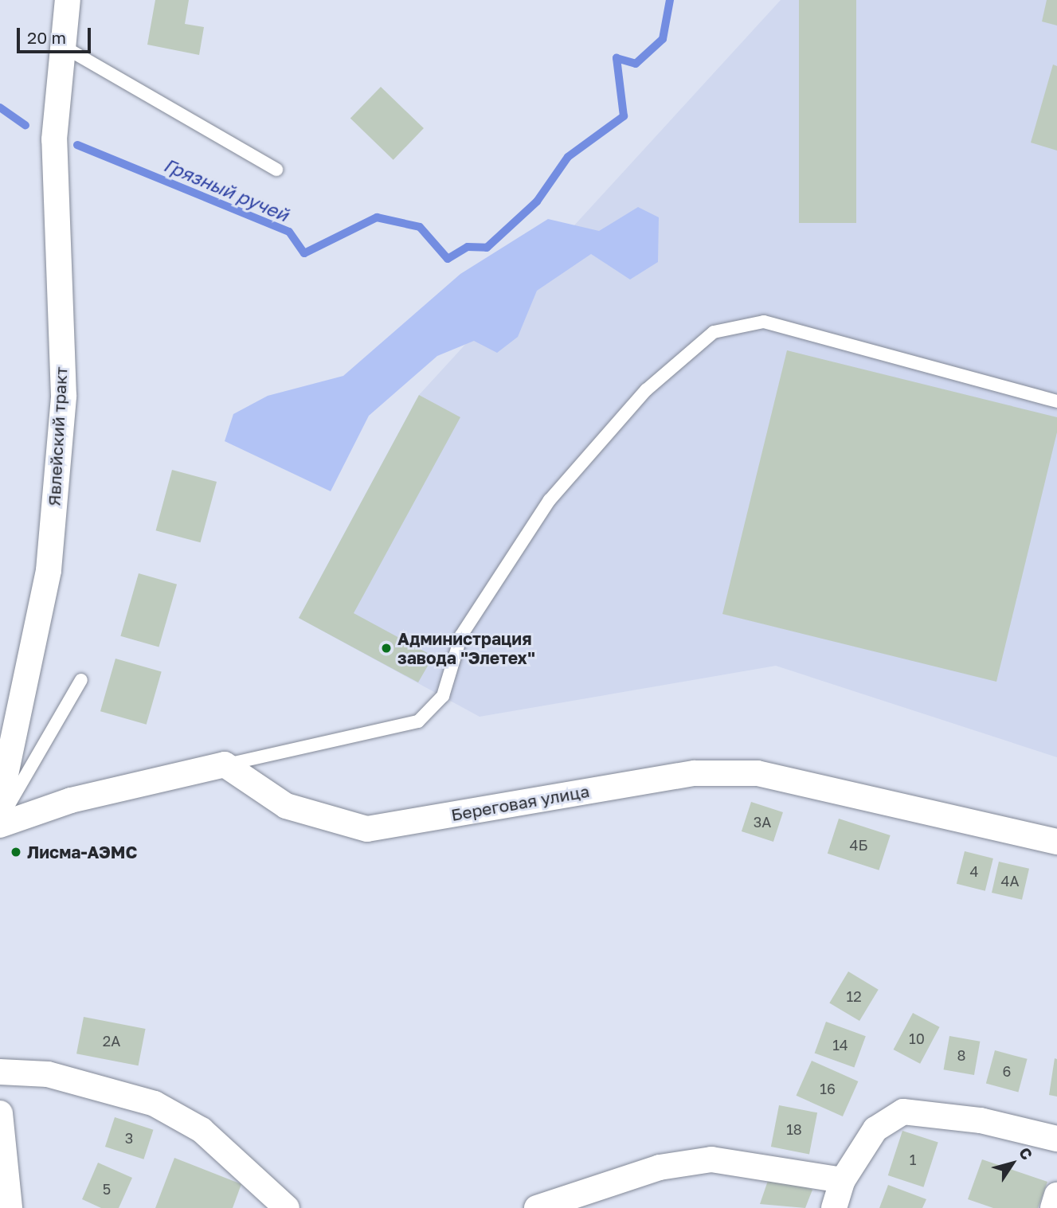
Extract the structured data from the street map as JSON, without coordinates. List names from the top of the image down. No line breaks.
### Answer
{"streets":{"street":["Явлейский тракт","Береговая улица"]},"water":["Грязный ручей"],"places":["Администрация завода \"Элетех\"","Лисма-АЭМС"],"house_numbers":["3А","4Б","4","4А","12","10","2А","14","8","6","16","18","3","1","5"],"scale_bar":"20 m","north":"top right"}
